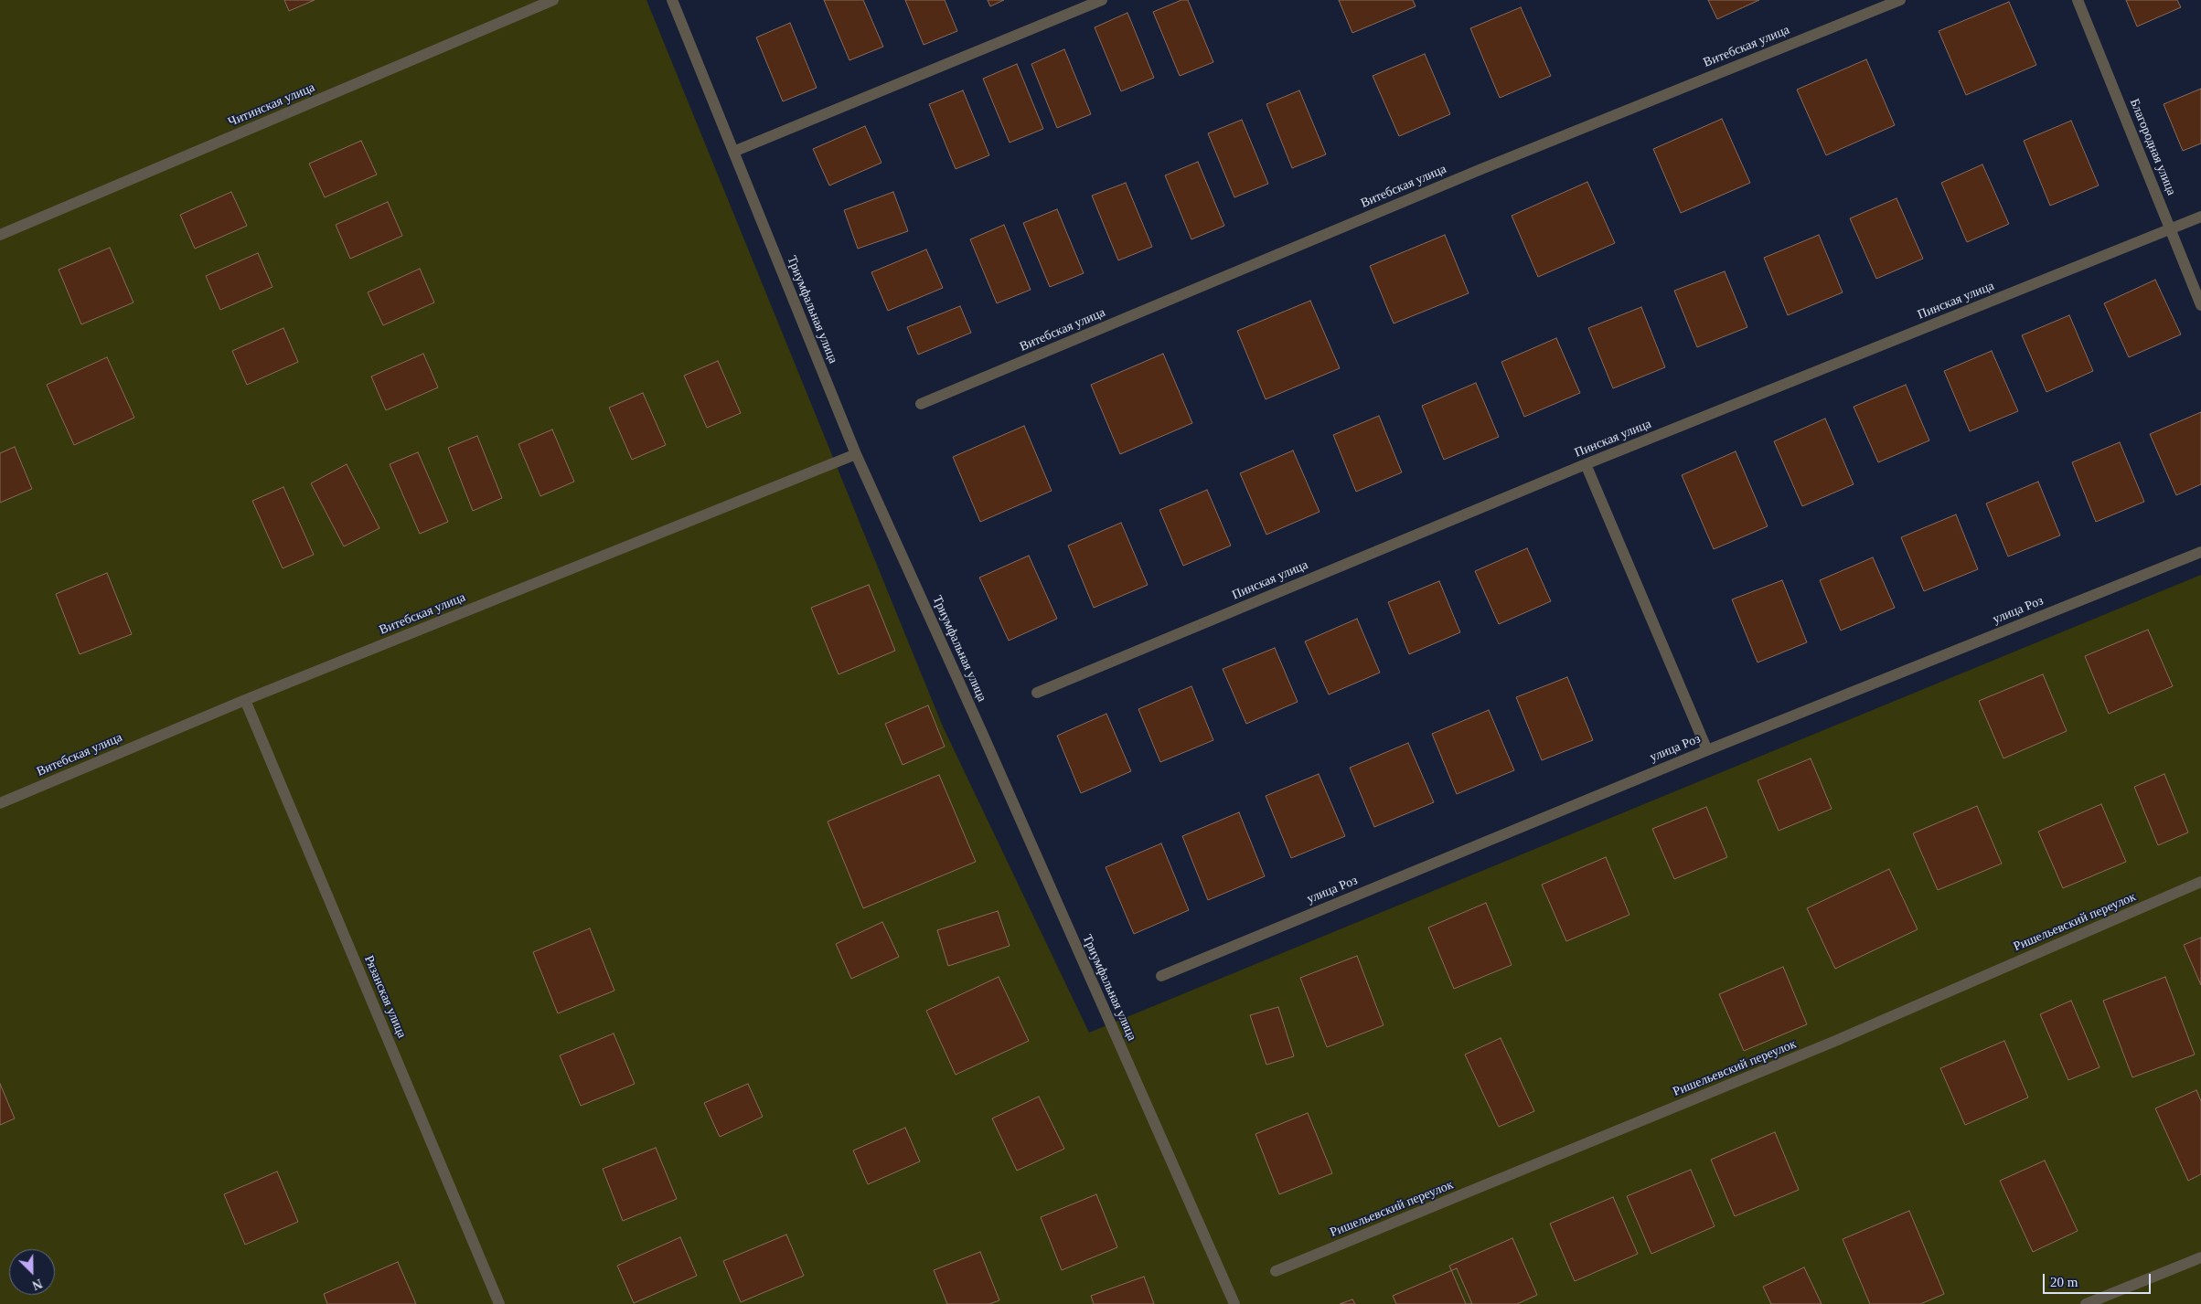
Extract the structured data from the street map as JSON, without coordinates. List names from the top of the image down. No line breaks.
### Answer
{"streets":{"street":["Витебская улица","Читинская улица","Благородная улица","Пинская улица","Триумфальная улица","улица Роз","Ришельевский переулок","Рязанская улица"]},"crossings":[["Витебская улица","Триумфальная улица"],["Витебская улица","Рязанская улица"],["Благородная улица","Пинская улица"]],"scale_bar":"20 m","north":"bottom right"}
